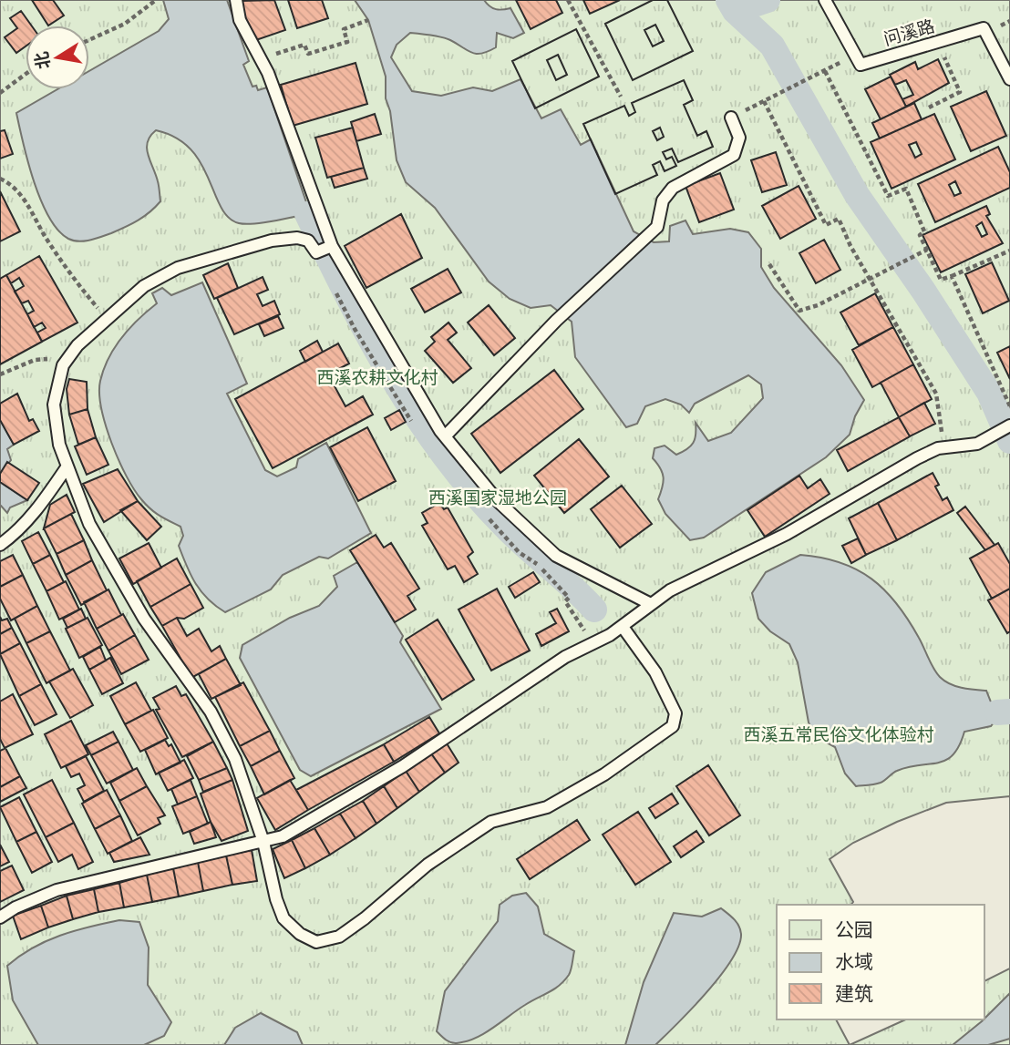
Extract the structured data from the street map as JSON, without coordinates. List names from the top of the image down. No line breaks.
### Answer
{"streets":{"lane":["问溪路"]},"parks":["西溪农耕文化村","西溪国家湿地公园","西溪五常民俗文化体验村"],"legend":["公园","水域","建筑"],"north":"left"}
